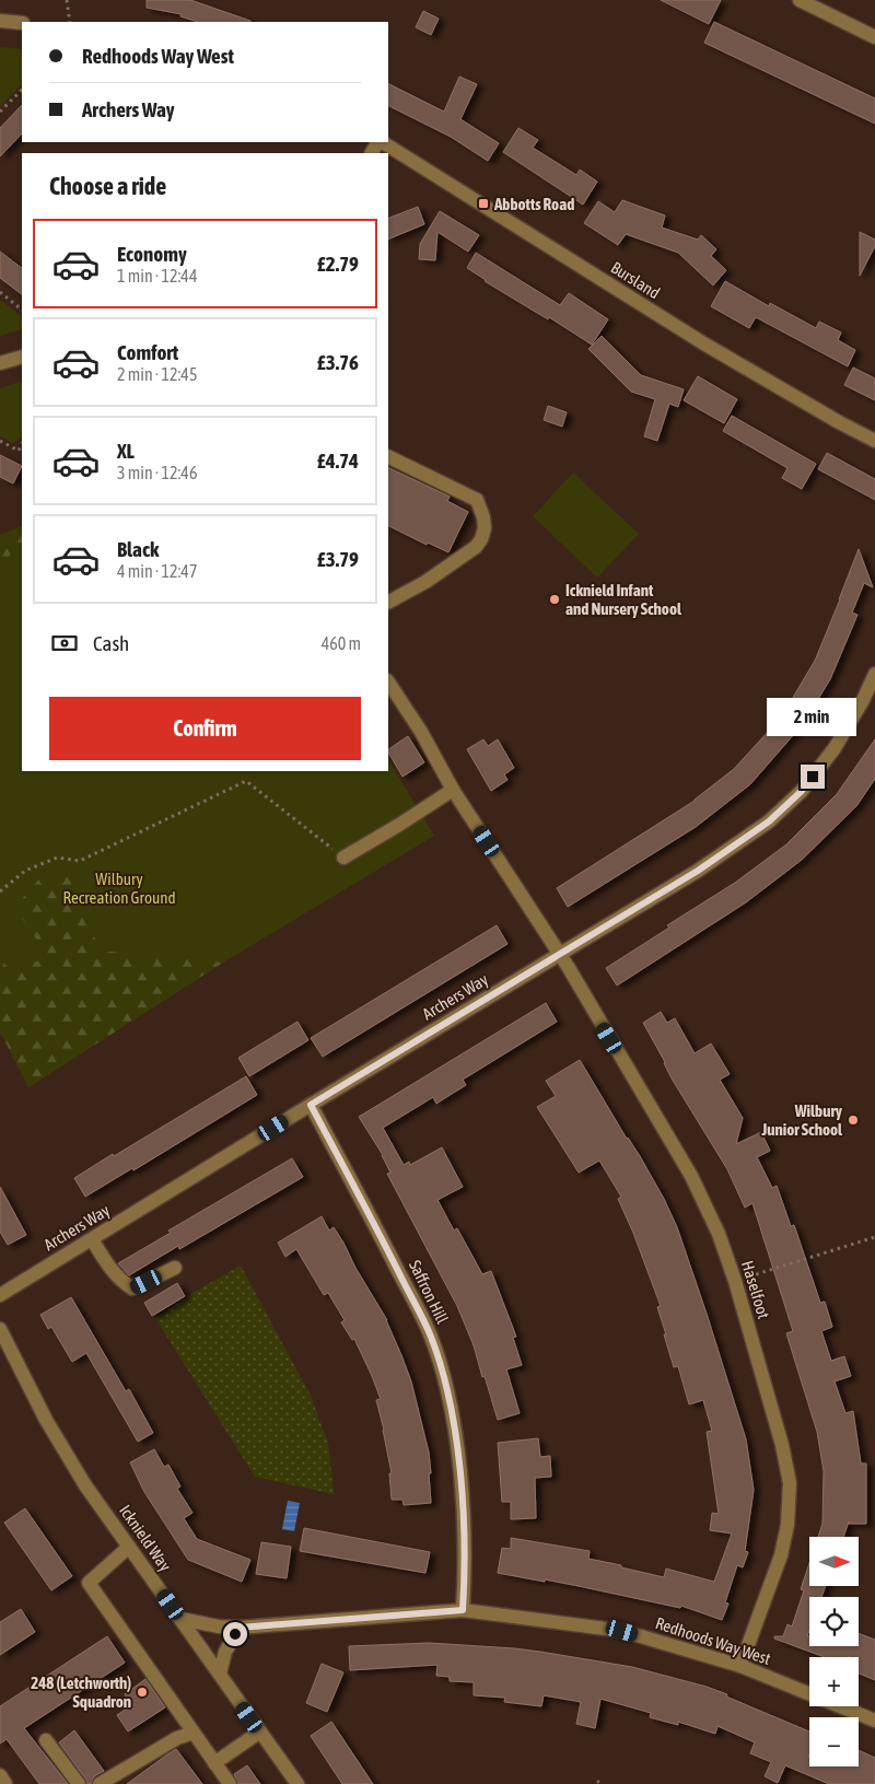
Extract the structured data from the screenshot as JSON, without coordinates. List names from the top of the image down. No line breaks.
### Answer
{"streets":{"street":["Bursland","Archers Way","Haselfoot","Saffron Hill","Icknield Way","Redhoods Way West"]},"crossings":[["Archers Way","Haselfoot"],["Archers Way","Saffron Hill"],["Haselfoot","Redhoods Way West"],["Saffron Hill","Redhoods Way West"],["Icknield Way","Redhoods Way West"]],"parks":["Wilbury Recreation Ground"],"places":{"transit":["Abbotts Road"],"other":["Icknield Infant and Nursery School","Wilbury Junior School","248 (Letchworth) Squadron"]},"north":"right","page":{"banner":["Redhoods Way West","Archers Way"],"heading":"Choose a ride","list":[{"name":"Economy","note":"1 min · 12:44","value":"£2.79"},{"name":"Comfort","note":"2 min · 12:45","value":"£3.76"},{"name":"XL","note":"3 min · 12:46","value":"£4.74"},{"name":"Black","note":"4 min · 12:47","value":"£3.79"}],"pay":["Cash","460 m"],"buttons":"Confirm","bubble":"2 min","map_buttons":["+","−"]}}
